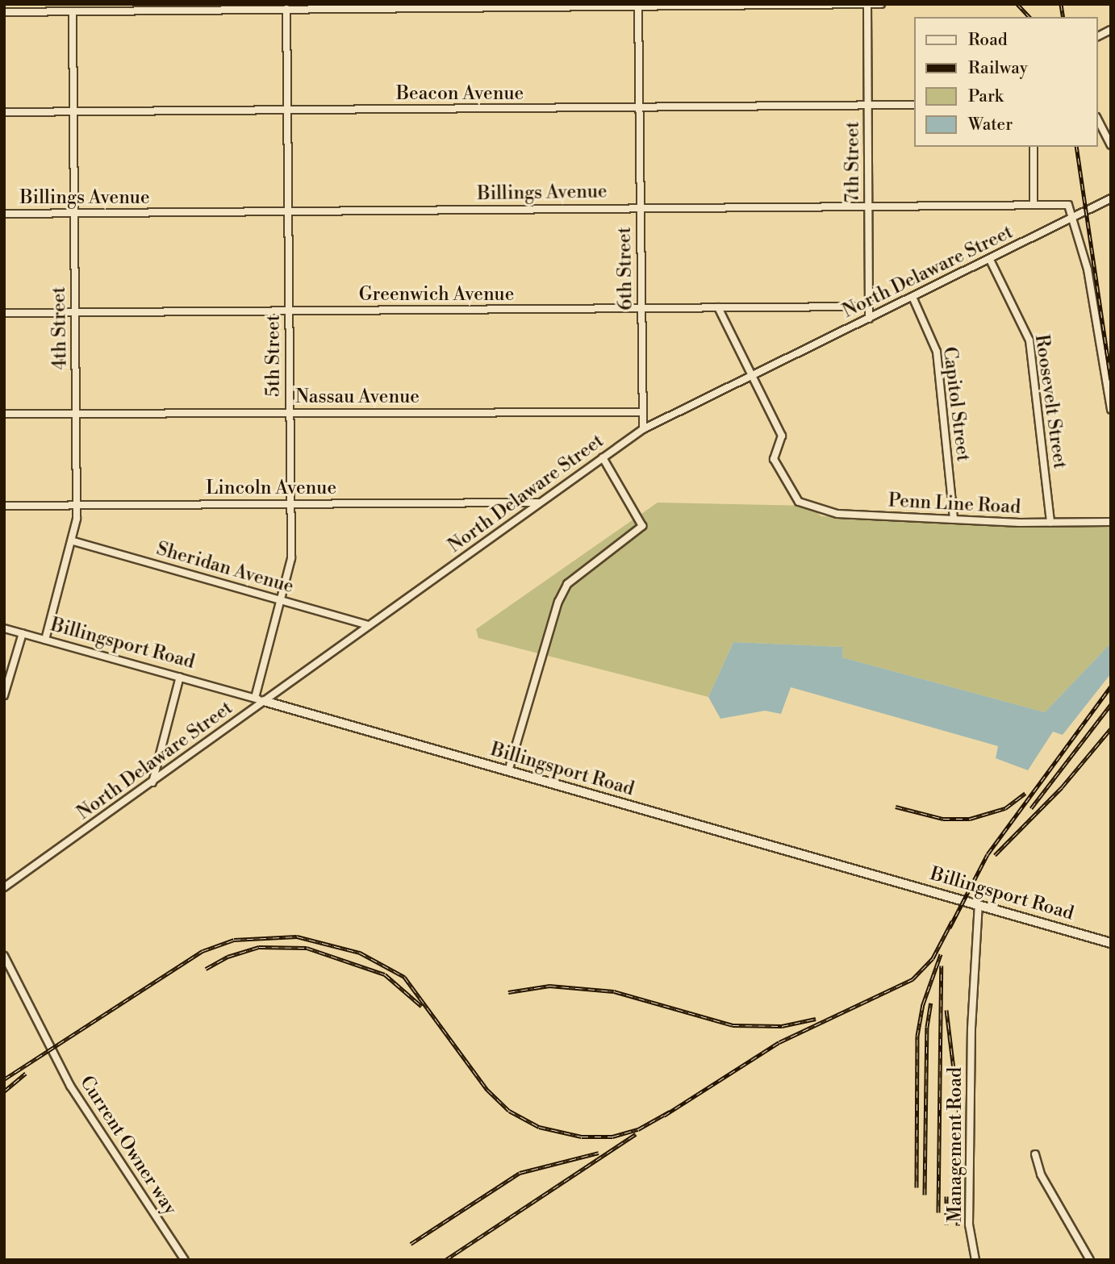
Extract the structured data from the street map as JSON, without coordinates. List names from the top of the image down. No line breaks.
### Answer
{"streets":{"street":["Beacon Avenue","7th Street","Billings Avenue","6th Street","North Delaware Street","Greenwich Avenue","4th Street","5th Street","Nassau Avenue","Roosevelt Street","Capitol Street","Lincoln Avenue","Penn Line Road","Sheridan Avenue","Billingsport Road","Management Road","Current Owner way"]},"crossings":[["Beacon Avenue","7th Street"],["Beacon Avenue","6th Street"],["Beacon Avenue","4th Street"],["Beacon Avenue","5th Street"],["7th Street","Billings Avenue"],["7th Street","North Delaware Street"],["7th Street","Greenwich Avenue"],["Billings Avenue","6th Street"],["Billings Avenue","North Delaware Street"],["Billings Avenue","4th Street"],["Billings Avenue","5th Street"],["6th Street","North Delaware Street"],["6th Street","Greenwich Avenue"],["6th Street","Nassau Avenue"],["North Delaware Street","5th Street"],["North Delaware Street","Roosevelt Street"],["North Delaware Street","Capitol Street"],["North Delaware Street","Lincoln Avenue"],["North Delaware Street","Penn Line Road"],["North Delaware Street","Sheridan Avenue"],["North Delaware Street","Billingsport Road"],["Greenwich Avenue","4th Street"],["Greenwich Avenue","5th Street"],["4th Street","Nassau Avenue"],["4th Street","Lincoln Avenue"],["4th Street","Sheridan Avenue"],["4th Street","Billingsport Road"],["5th Street","Nassau Avenue"],["5th Street","Lincoln Avenue"],["5th Street","Sheridan Avenue"],["5th Street","Billingsport Road"],["Roosevelt Street","Penn Line Road"],["Capitol Street","Penn Line Road"],["Billingsport Road","Management Road"]],"legend":["Road","Railway","Park","Water"]}
